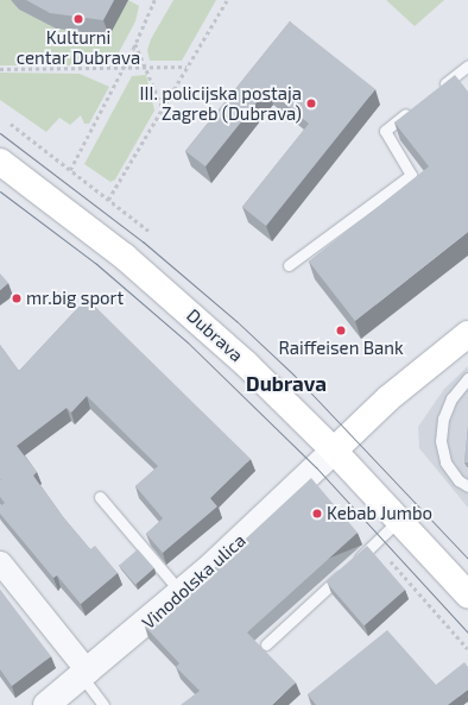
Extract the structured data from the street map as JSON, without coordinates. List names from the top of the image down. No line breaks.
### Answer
{"streets":{"main road":["Dubrava"],"street":["Vinodolska ulica"]},"crossings":[["Dubrava","Vinodolska ulica"]],"districts":["Dubrava"],"places":["Kulturni centar Dubrava","III. policijska postaja Zagreb (Dubrava)","mr.big sport","Raiffeisen Bank","Kebab Jumbo"]}
